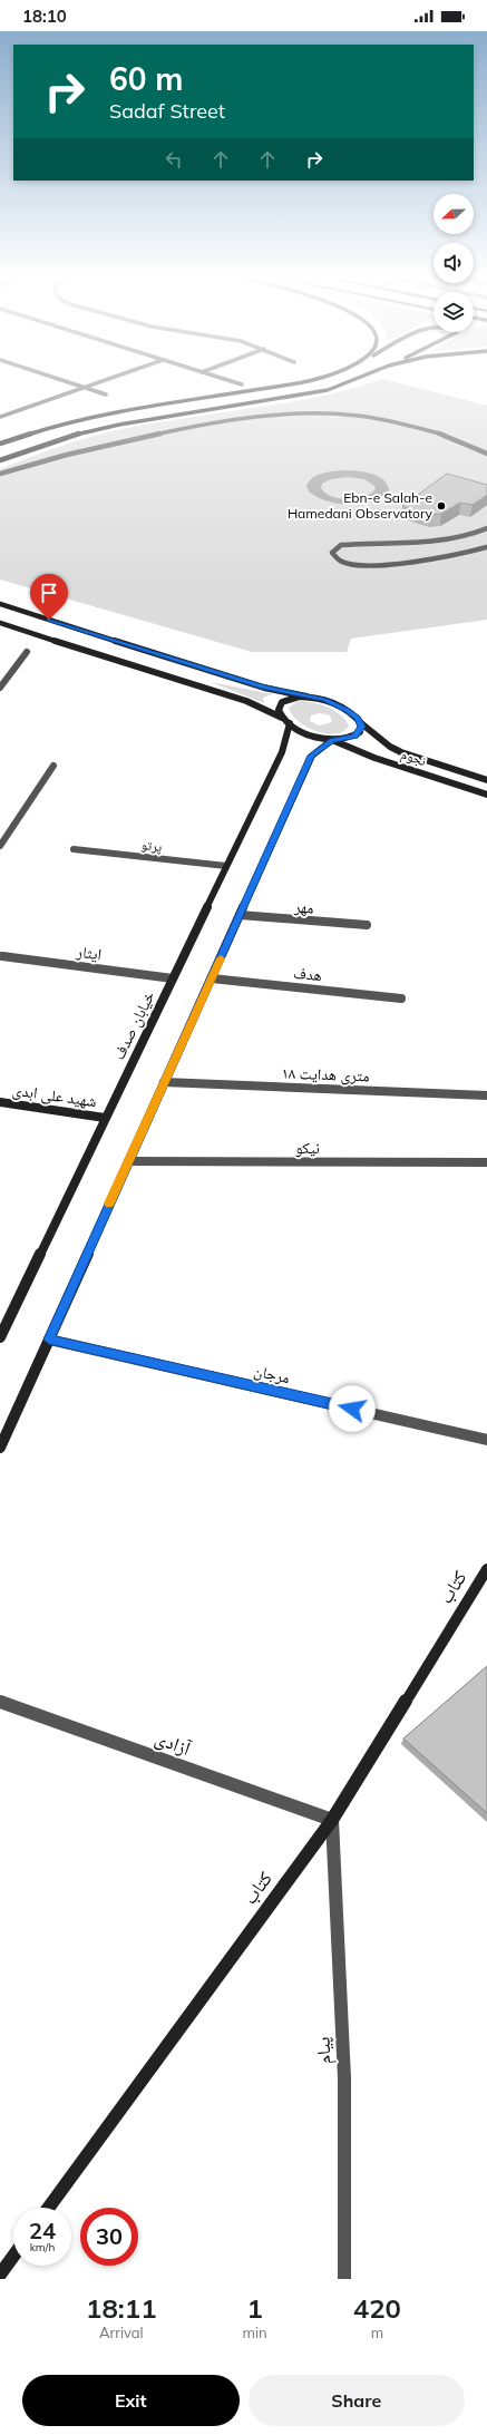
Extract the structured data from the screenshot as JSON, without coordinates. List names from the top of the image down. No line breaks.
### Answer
{"streets":{"main road":["نجوم","خیابان صدف","شهید علی ابدی","کتاب"],"street":["پرتو","مهر","ایثار","هدف","۱۸ متری هدایت","نیکو","مرجان","آزادی","پیام"]},"crossings":[["نجوم","خیابان صدف"],["پرتو","خیابان صدف"],["ایثار","خیابان صدف"],["خیابان صدف","شهید علی ابدی"],["کتاب","آزادی"],["کتاب","پیام"],["آزادی","پیام"]],"places":["Ebn-e Salah-e Hamedani Observatory"],"north":"left","page":{"status":"18:10","turn":["60 m","Sadaf Street"],"speed":"24 km/h","limit":"30","eta":["18:11","Arrival","1","min","420","m"],"buttons":["Exit","Share"]}}
